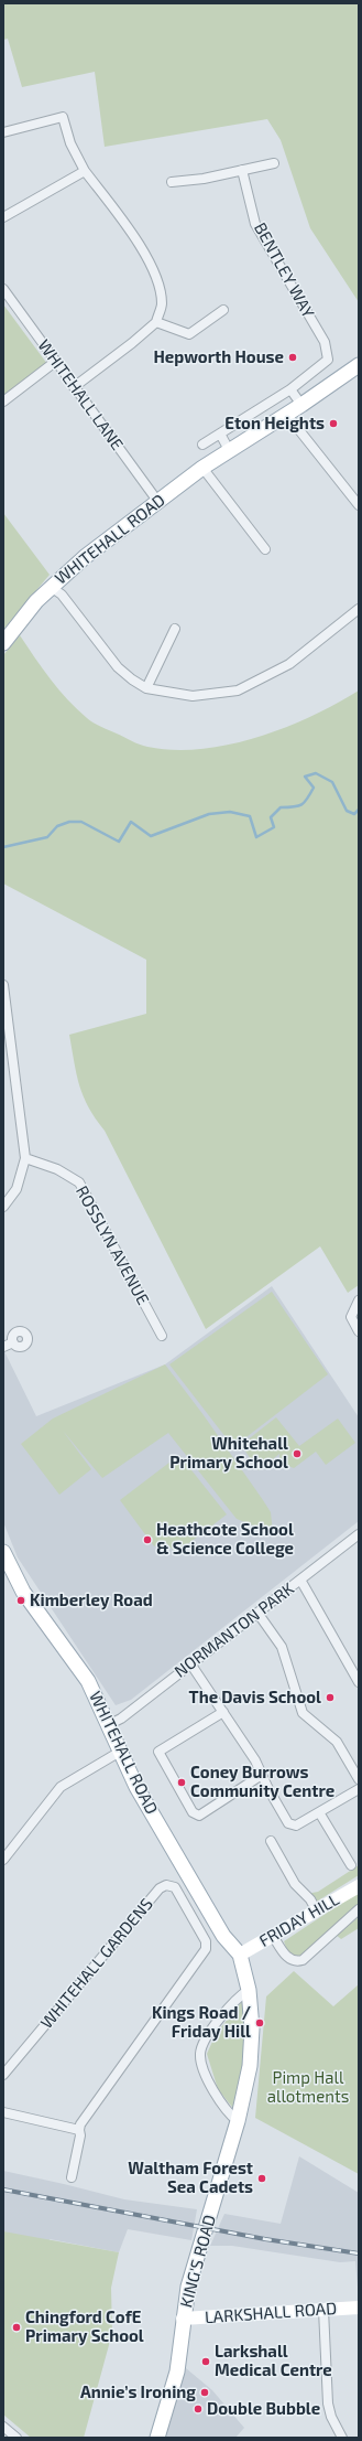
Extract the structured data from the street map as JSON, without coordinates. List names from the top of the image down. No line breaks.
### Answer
{"streets":{"main road":["WHITEHALL ROAD","FRIDAY HILL","KING'S ROAD","LARKSHALL ROAD"],"street":["BENTLEY WAY","WHITEHALL LANE","ROSSLYN AVENUE","NORMANTON PARK","WHITEHALL GARDENS"]},"crossings":[["WHITEHALL LANE","WHITEHALL ROAD"],["WHITEHALL ROAD","NORMANTON PARK"],["WHITEHALL ROAD","FRIDAY HILL"],["WHITEHALL ROAD","KING'S ROAD"],["FRIDAY HILL","KING'S ROAD"],["KING'S ROAD","LARKSHALL ROAD"]],"parks":["Pimp Hall allotments"],"places":["Hepworth House","Eton Heights","Whitehall Primary School","Heathcote School & Science College","Kimberley Road","The Davis School","Coney Burrows Community Centre","Kings Road / Friday Hill","Waltham Forest Sea Cadets","Chingford CofE Primary School","Larkshall Medical Centre","Annie’s Ironing","Double Bubble"]}
